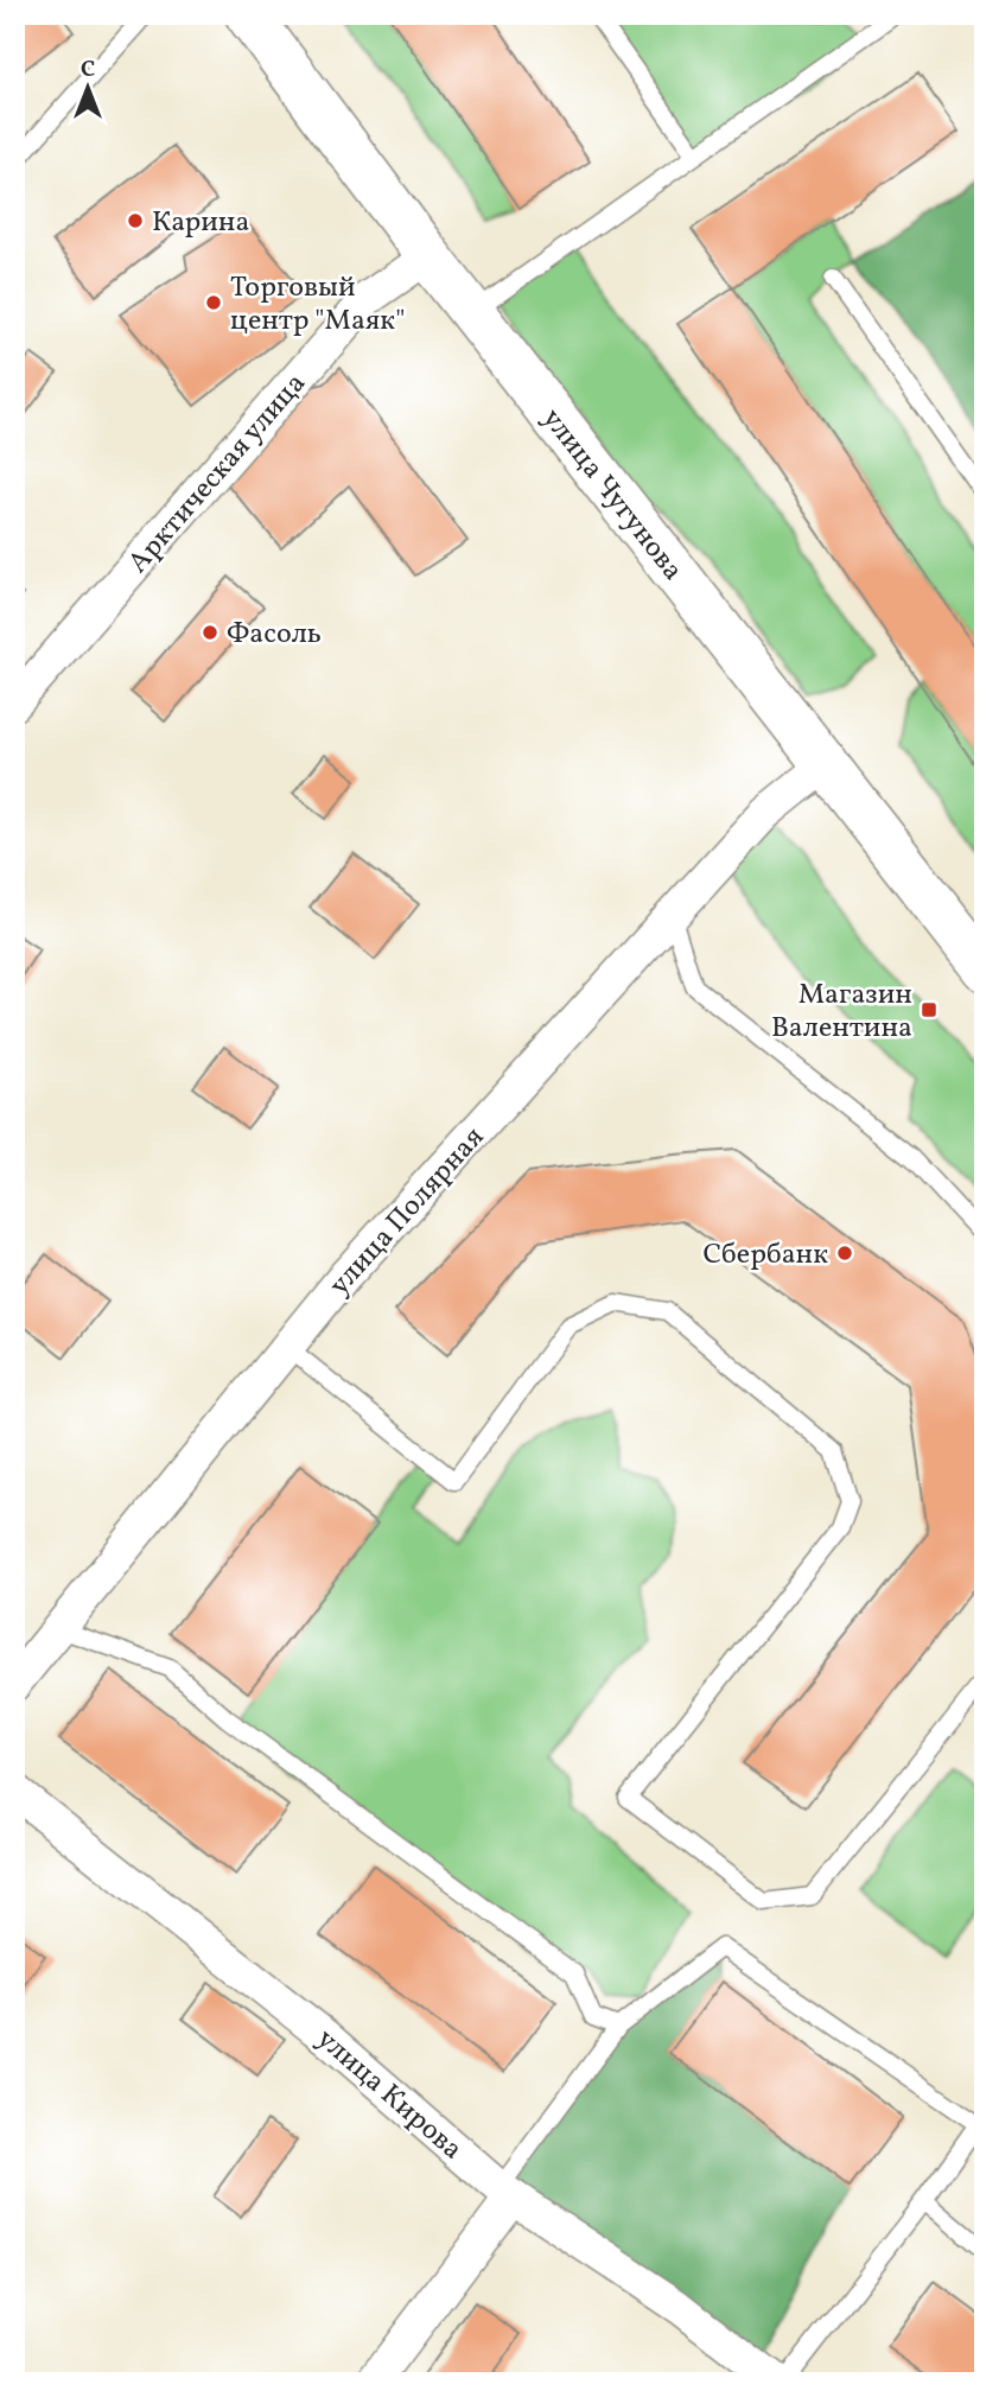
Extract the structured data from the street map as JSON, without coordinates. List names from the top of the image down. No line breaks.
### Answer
{"streets":{"main road":["улица Чугунова"],"street":["Арктическая улица","улица Полярная","улица Кирова"]},"crossings":[["Арктическая улица","улица Чугунова"],["улица Чугунова","улица Полярная"]],"places":{"other":["Карина","Торговый центр \"Маяк\"","Фасоль","Сбербанк"],"transit":["Магазин Валентина"]},"north":"top"}
